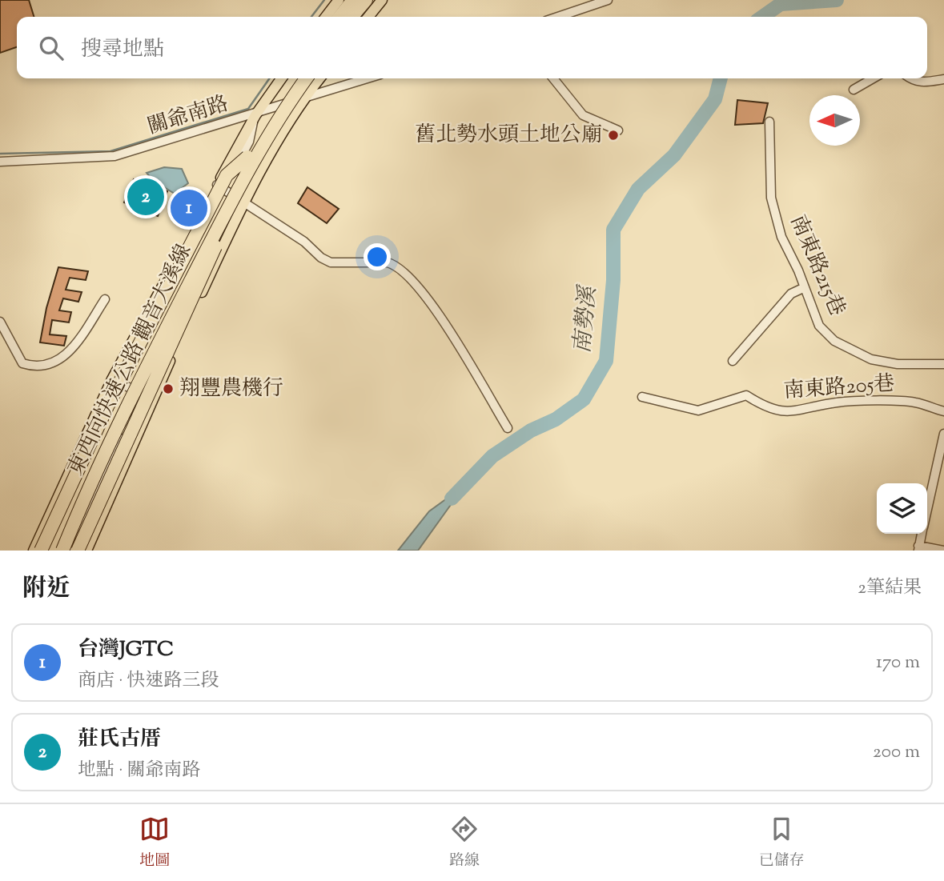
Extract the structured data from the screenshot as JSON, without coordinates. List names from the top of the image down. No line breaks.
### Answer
{"streets":{"highway":["東西向快速公路 觀音大溪線"],"street":["關爺南路","南東路215巷","南東路205巷"]},"water":["南勢溪"],"places":["舊北勢水頭土地公廟","翔豐農機行"],"north":"left","page":{"search":"搜尋地點","pins":["2","1"],"heading":["附近","2筆結果"],"list":[{"mark":"1","name":"台灣JGTC","note":"商店 · 快速路三段","value":"170 m"},{"mark":"2","name":"莊氏古厝","note":"地點 · 關爺南路","value":"200 m"}],"nav":["地圖","路線","已儲存"]}}
